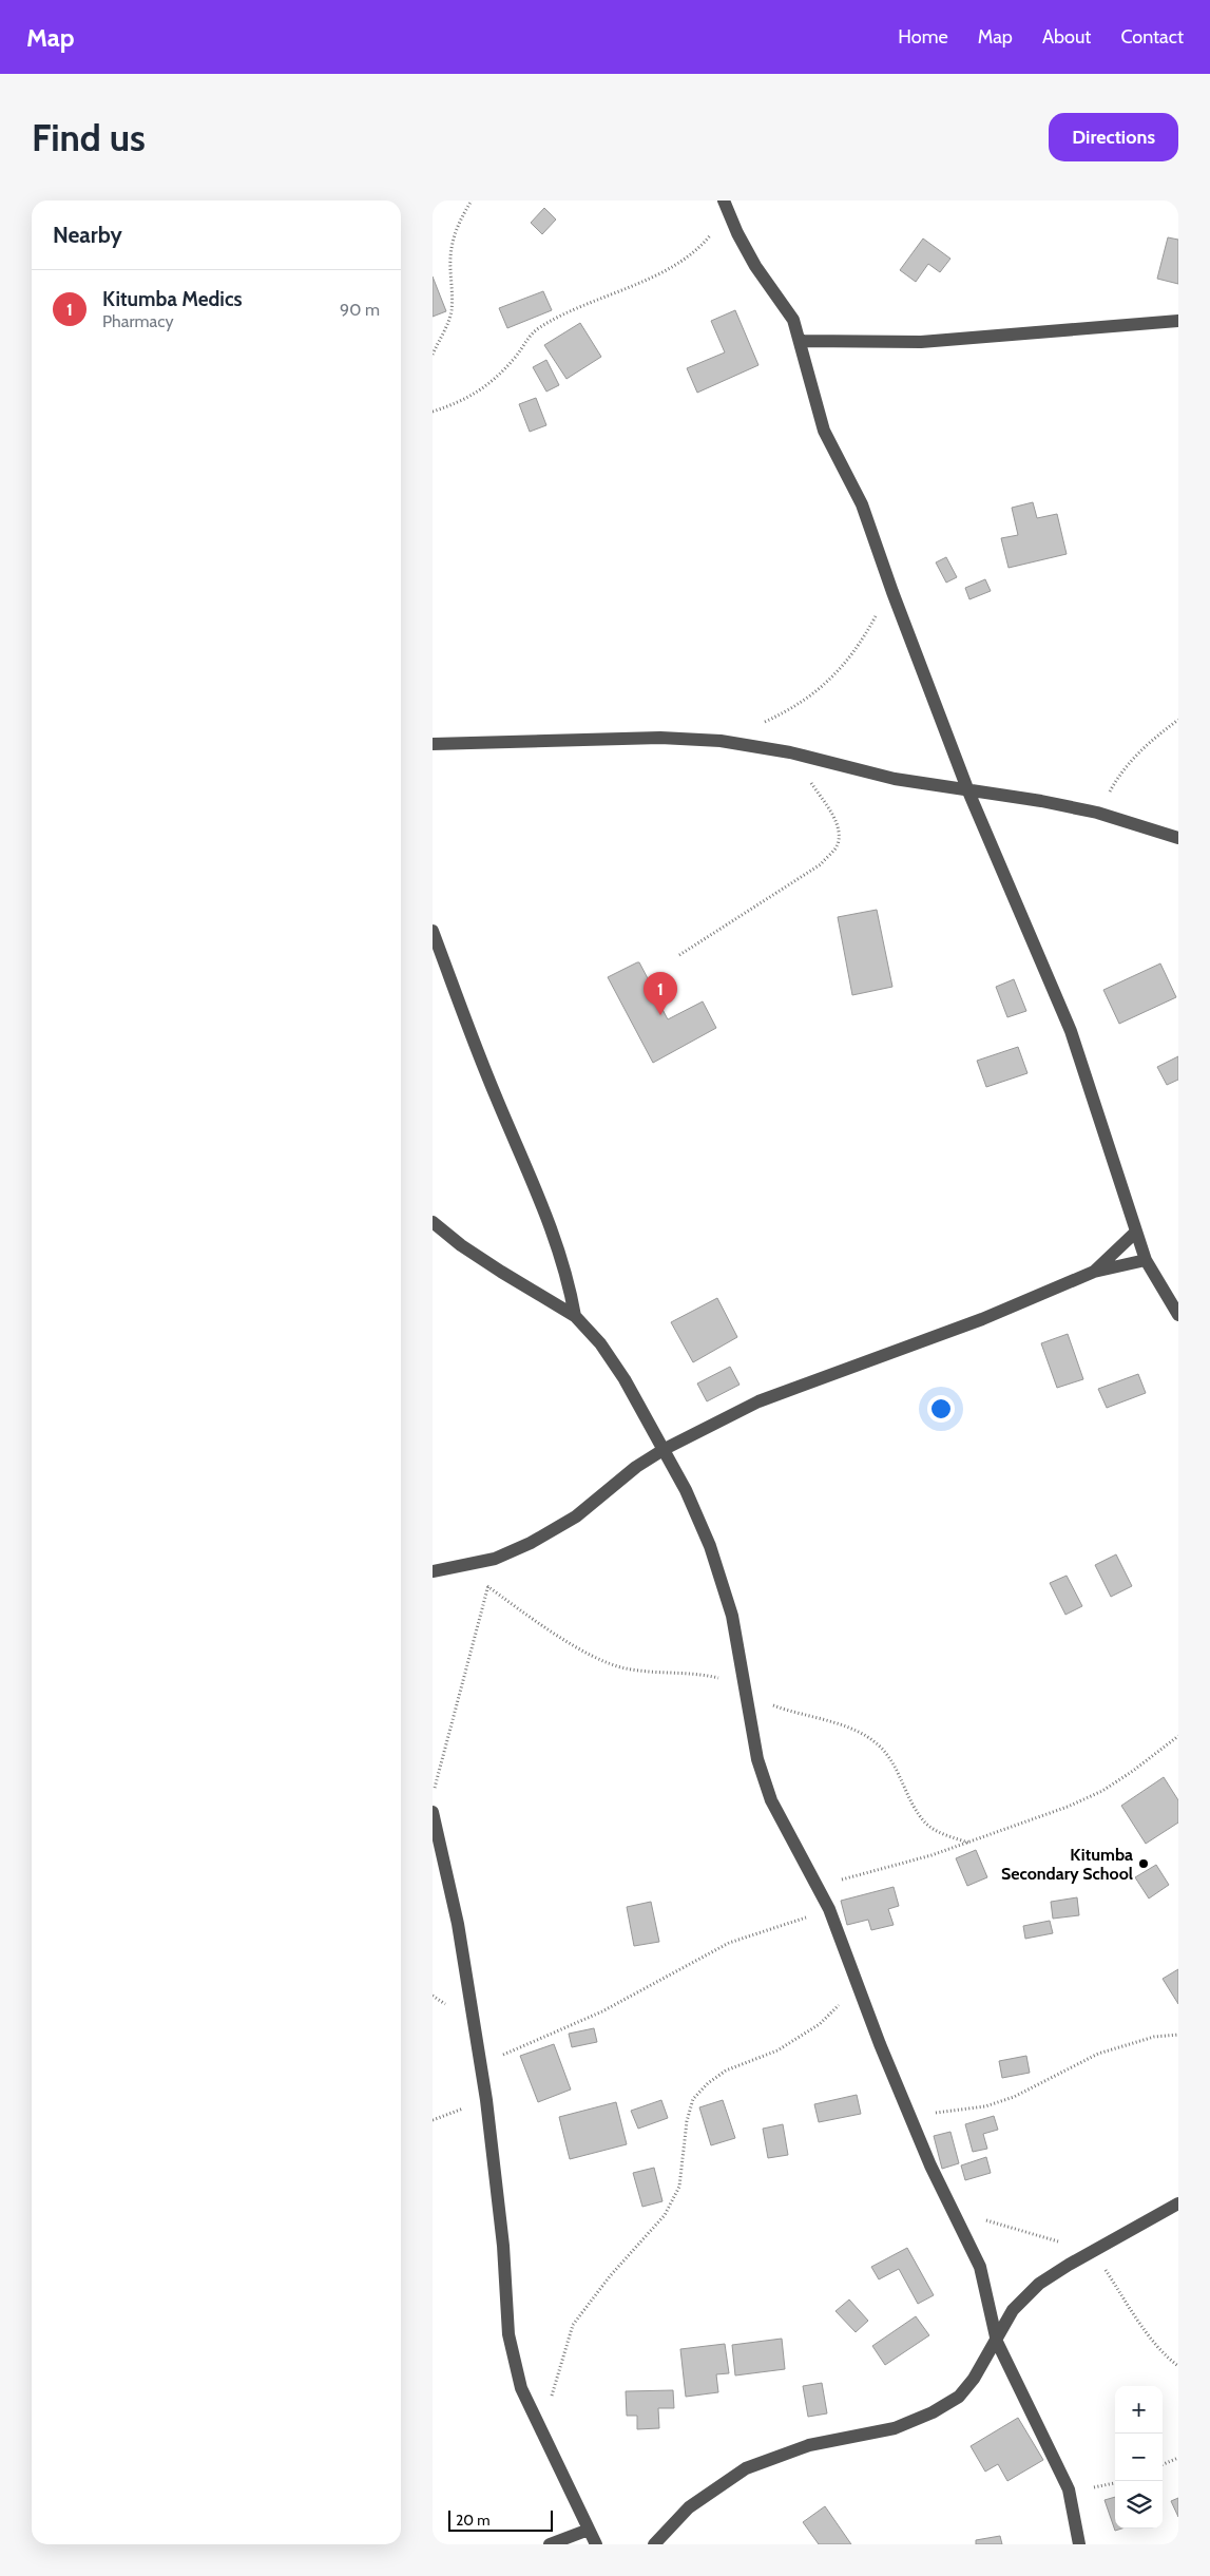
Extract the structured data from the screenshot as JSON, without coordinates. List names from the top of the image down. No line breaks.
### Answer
{"places":["Kitumba Secondary School"],"scale_bar":"20 m","page":{"header":"Map","nav":["Home","Map","About","Contact"],"buttons":"Directions","title":"Find us","heading":"Nearby","list":[{"mark":"1","name":"Kitumba Medics","note":"Pharmacy","value":"90 m"}],"pins":"1","map_buttons":["+","−"],"scale":"20 m"}}
